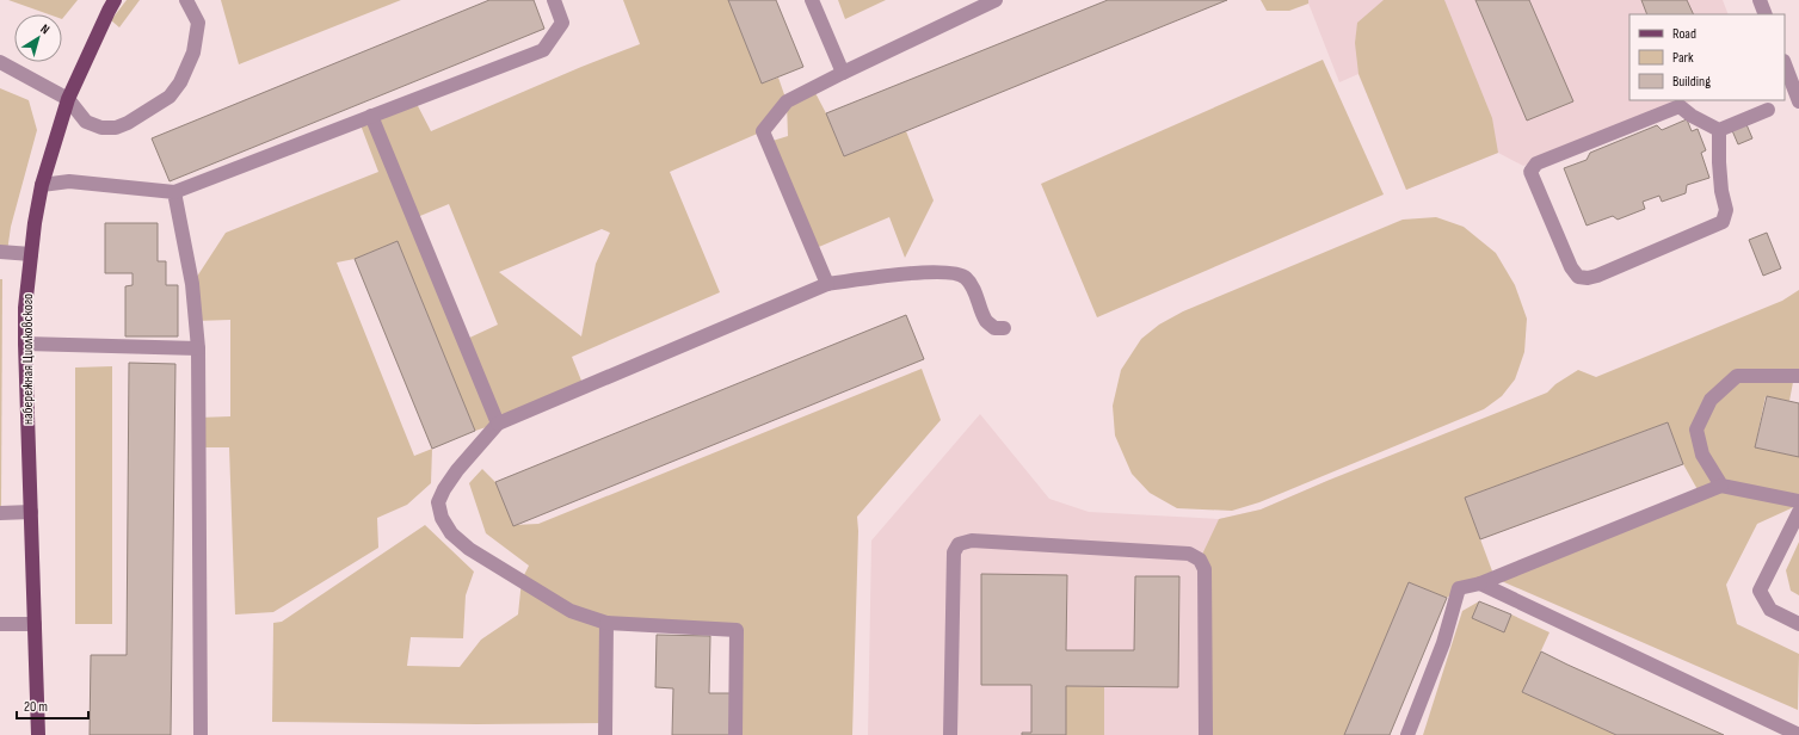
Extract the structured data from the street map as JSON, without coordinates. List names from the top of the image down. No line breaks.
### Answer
{"streets":{"main road":["набережная Циолковского"]},"legend":["Road","Park","Building"],"scale_bar":"20 m","north":"top right"}
